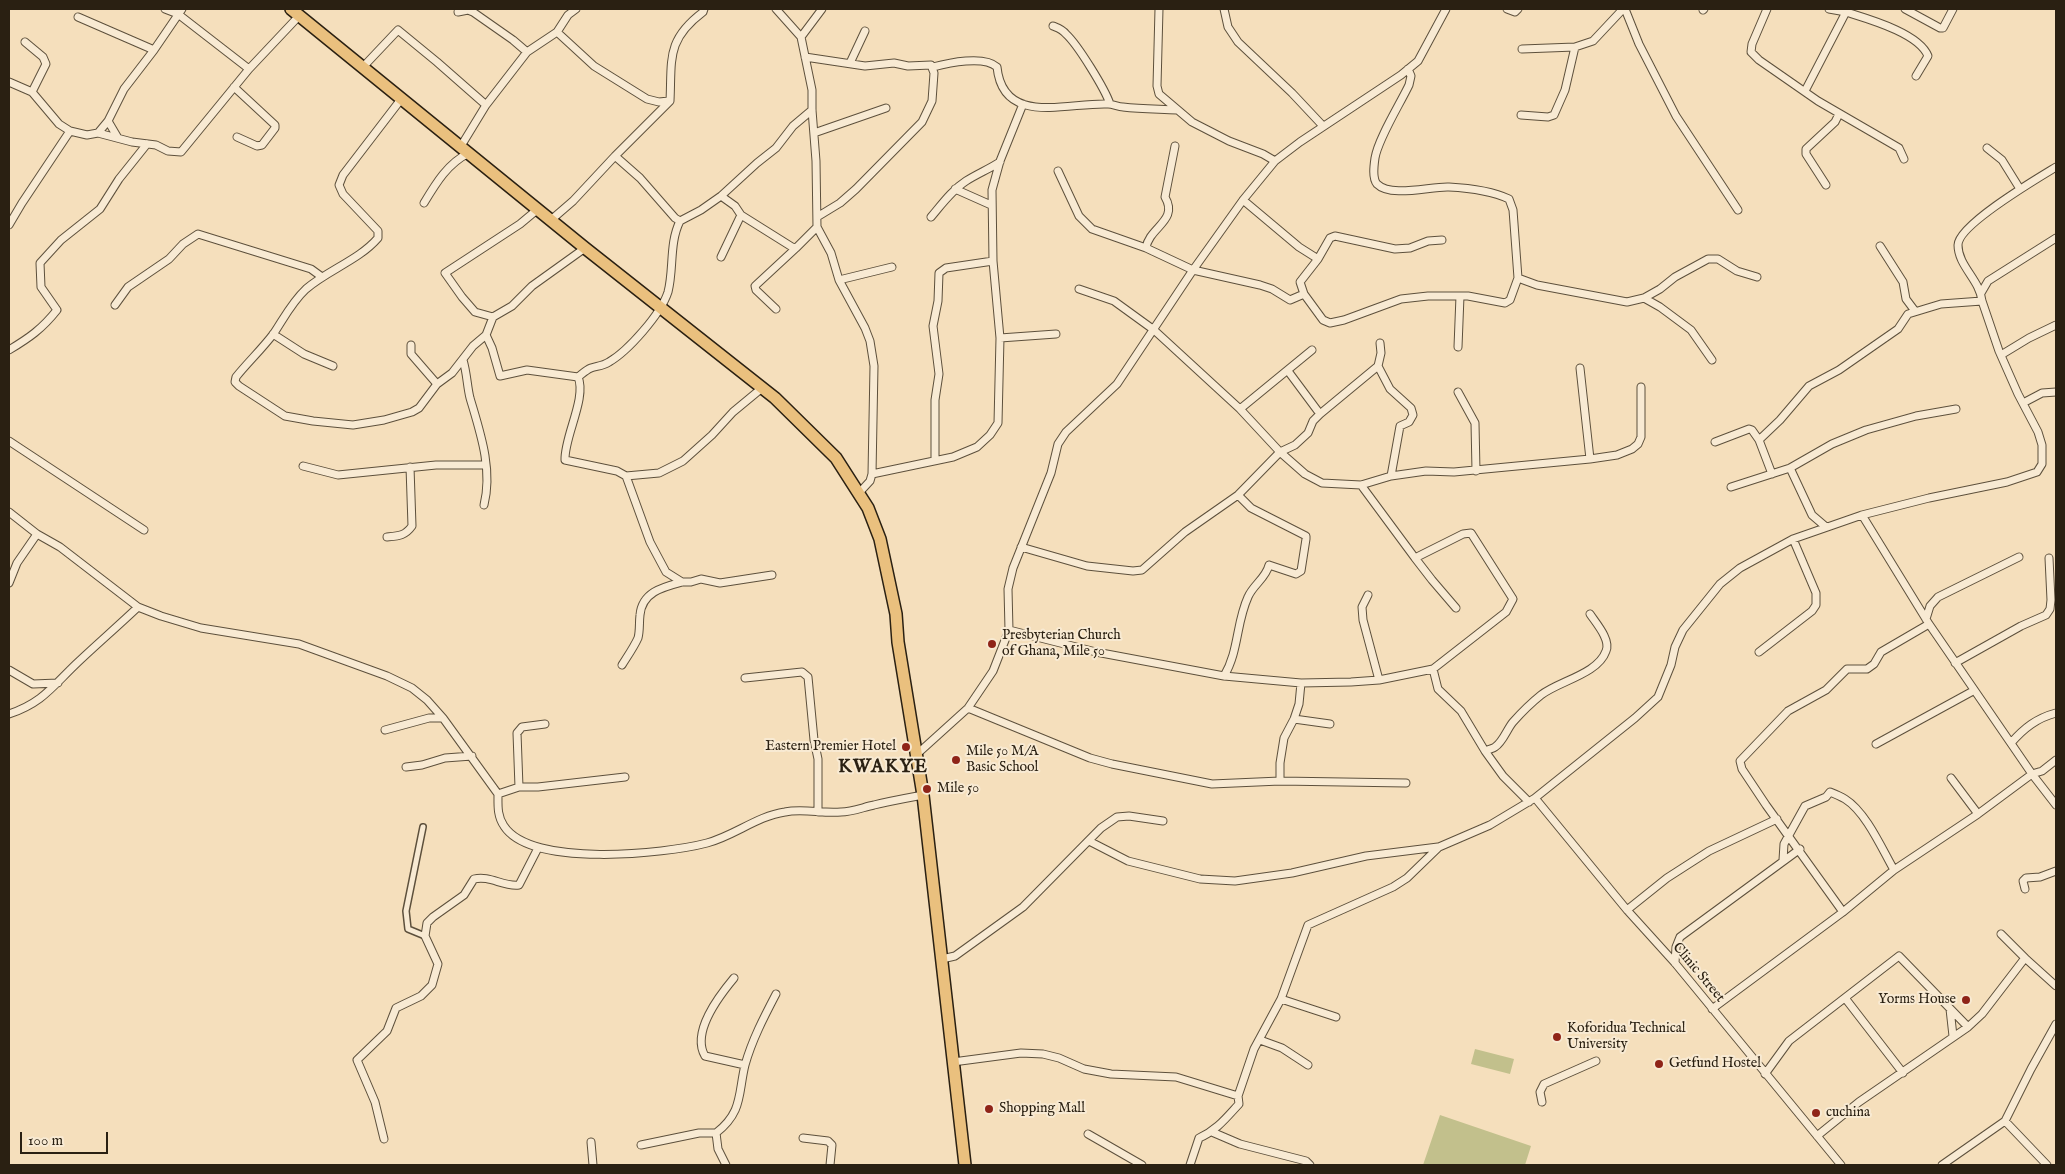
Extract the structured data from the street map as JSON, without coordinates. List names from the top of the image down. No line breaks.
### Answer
{"streets":{"street":["Clinic Street"]},"districts":["KWAKYE"],"places":["Presbyterian Church of Ghana, Mile 50","Eastern Premier Hotel","Mile 50 M/A Basic School","Mile 50","Yorms House","Koforidua Technical University","Getfund Hostel","Shopping Mall","cuchina"],"scale_bar":"100 m"}
